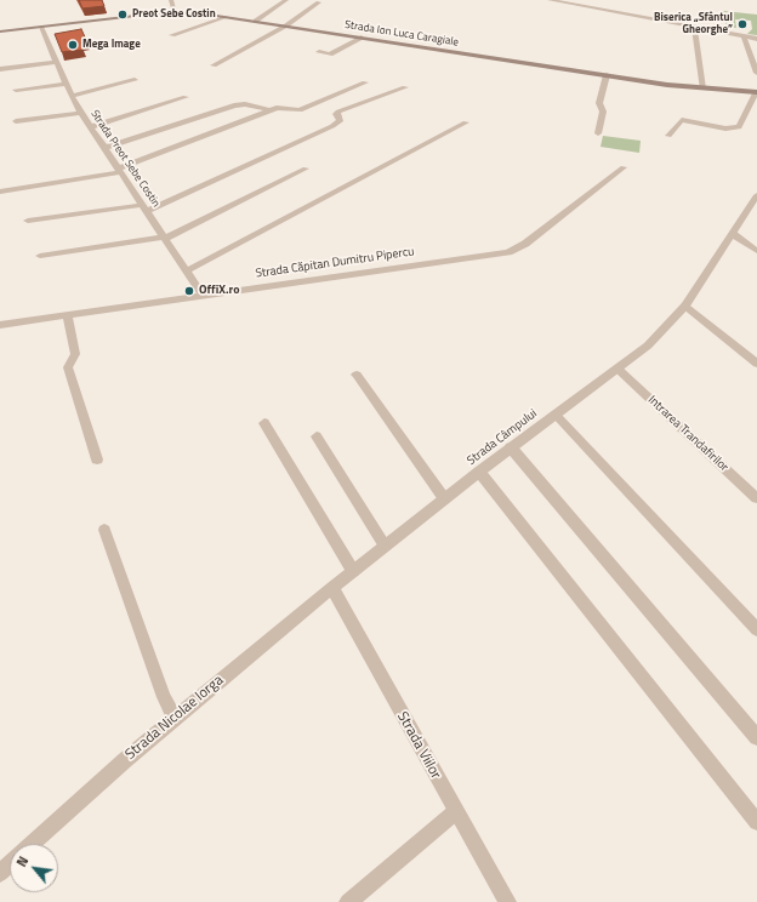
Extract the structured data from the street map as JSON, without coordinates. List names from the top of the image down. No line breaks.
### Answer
{"streets":{"main road":["Strada Ion Luca Caragiale"],"street":["Strada Preot Sebe Costin","Strada Căpitan Dumitru Pipercu","Intrarea Trandafirilor","Strada Câmpului","Strada Nicolae Iorga","Strada Viilor"]},"crossings":[["Strada Ion Luca Caragiale","Strada Preot Sebe Costin"],["Strada Preot Sebe Costin","Strada Căpitan Dumitru Pipercu"],["Intrarea Trandafirilor","Strada Câmpului"],["Strada Câmpului","Strada Nicolae Iorga"],["Strada Câmpului","Strada Viilor"],["Strada Nicolae Iorga","Strada Viilor"]],"places":["Preot Sebe Costin","Biserica „Sfântul Gheorghe”","Mega Image","OffiX.ro"],"north":"top left"}
